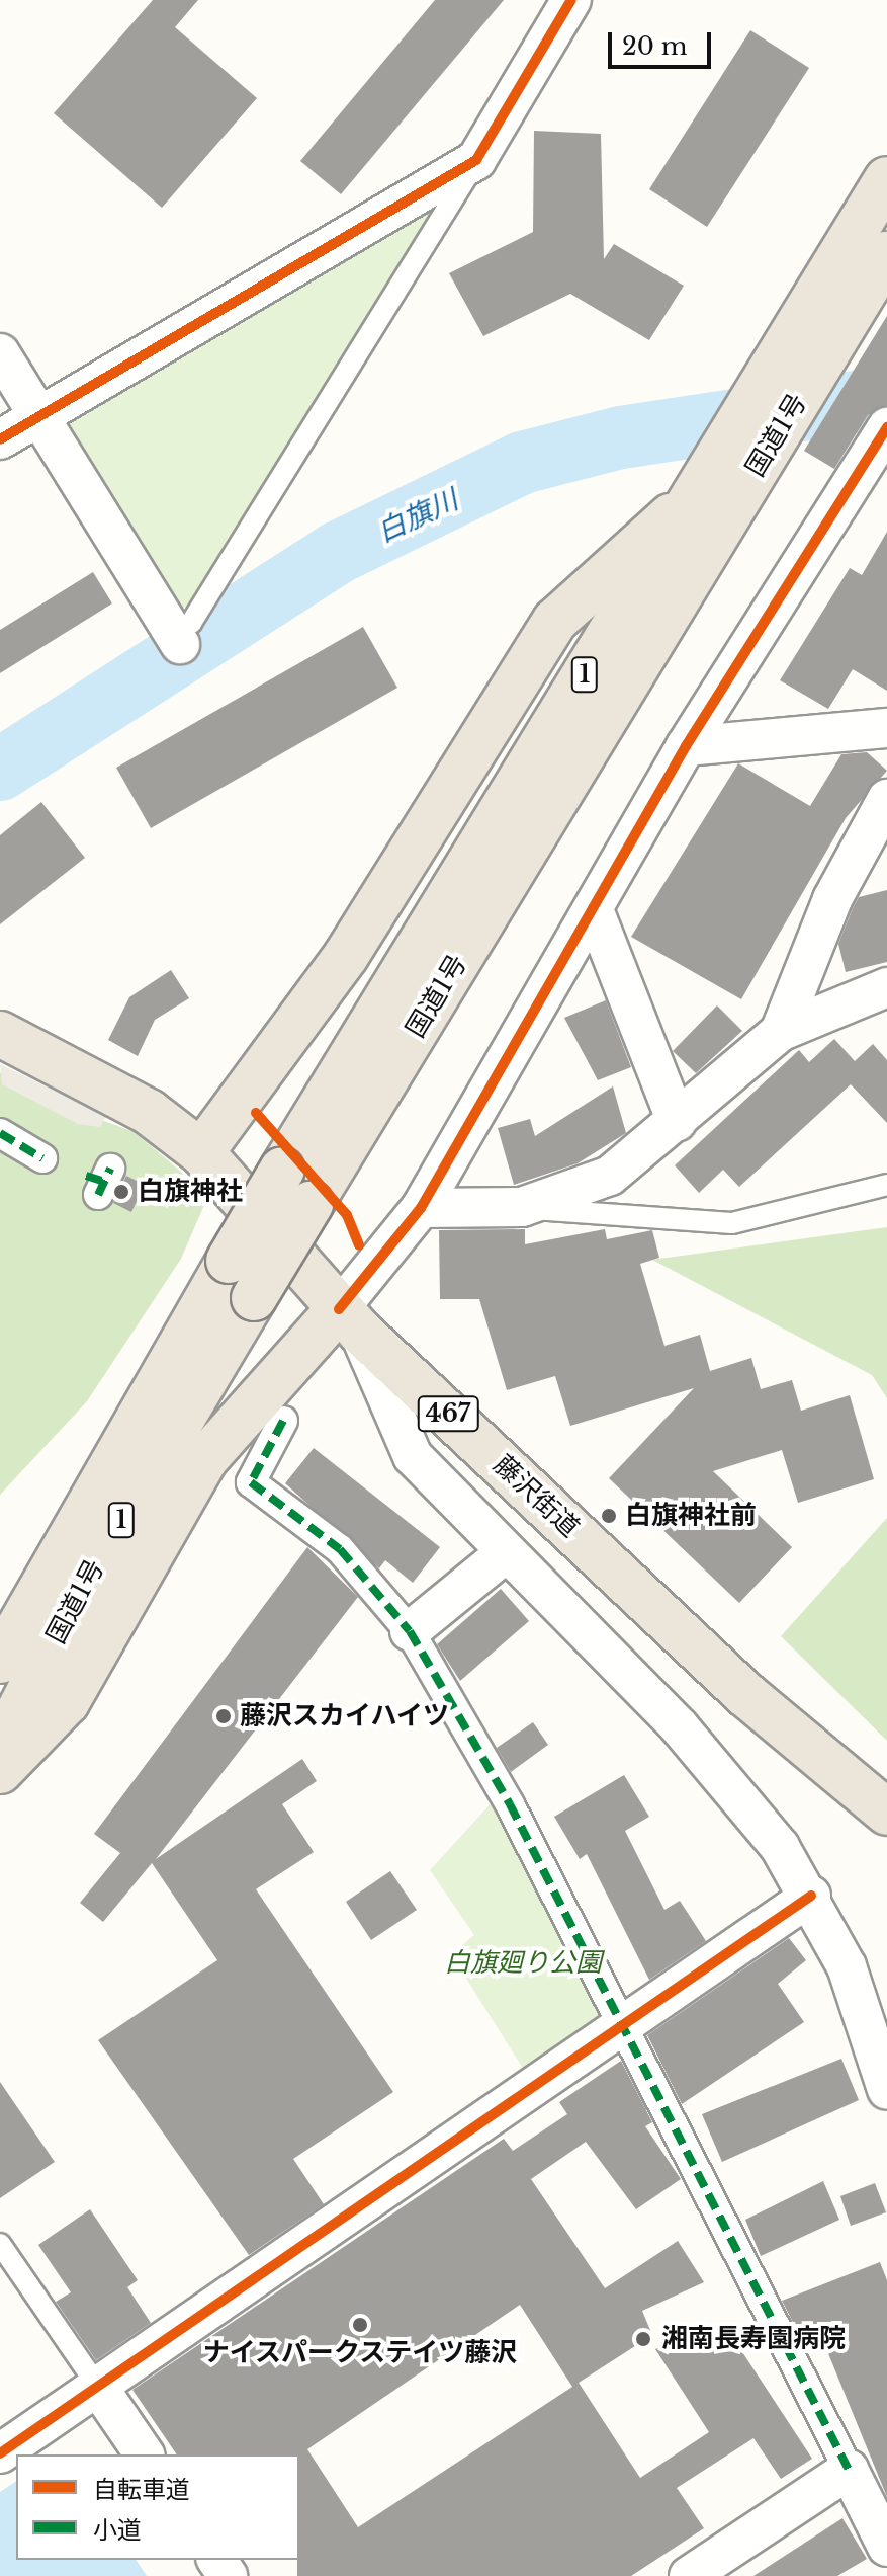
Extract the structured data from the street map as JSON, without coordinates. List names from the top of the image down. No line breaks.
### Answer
{"streets":{"highway":["国道1号","1","467","藤沢街道"]},"water":["白旗川"],"parks":["白旗廻り公園"],"places":["白旗神社","白旗神社前","藤沢スカイハイツ","ナイスパークステイツ藤沢","湘南長寿園病院"],"legend":["自転車道","小道"],"scale_bar":"20 m"}
